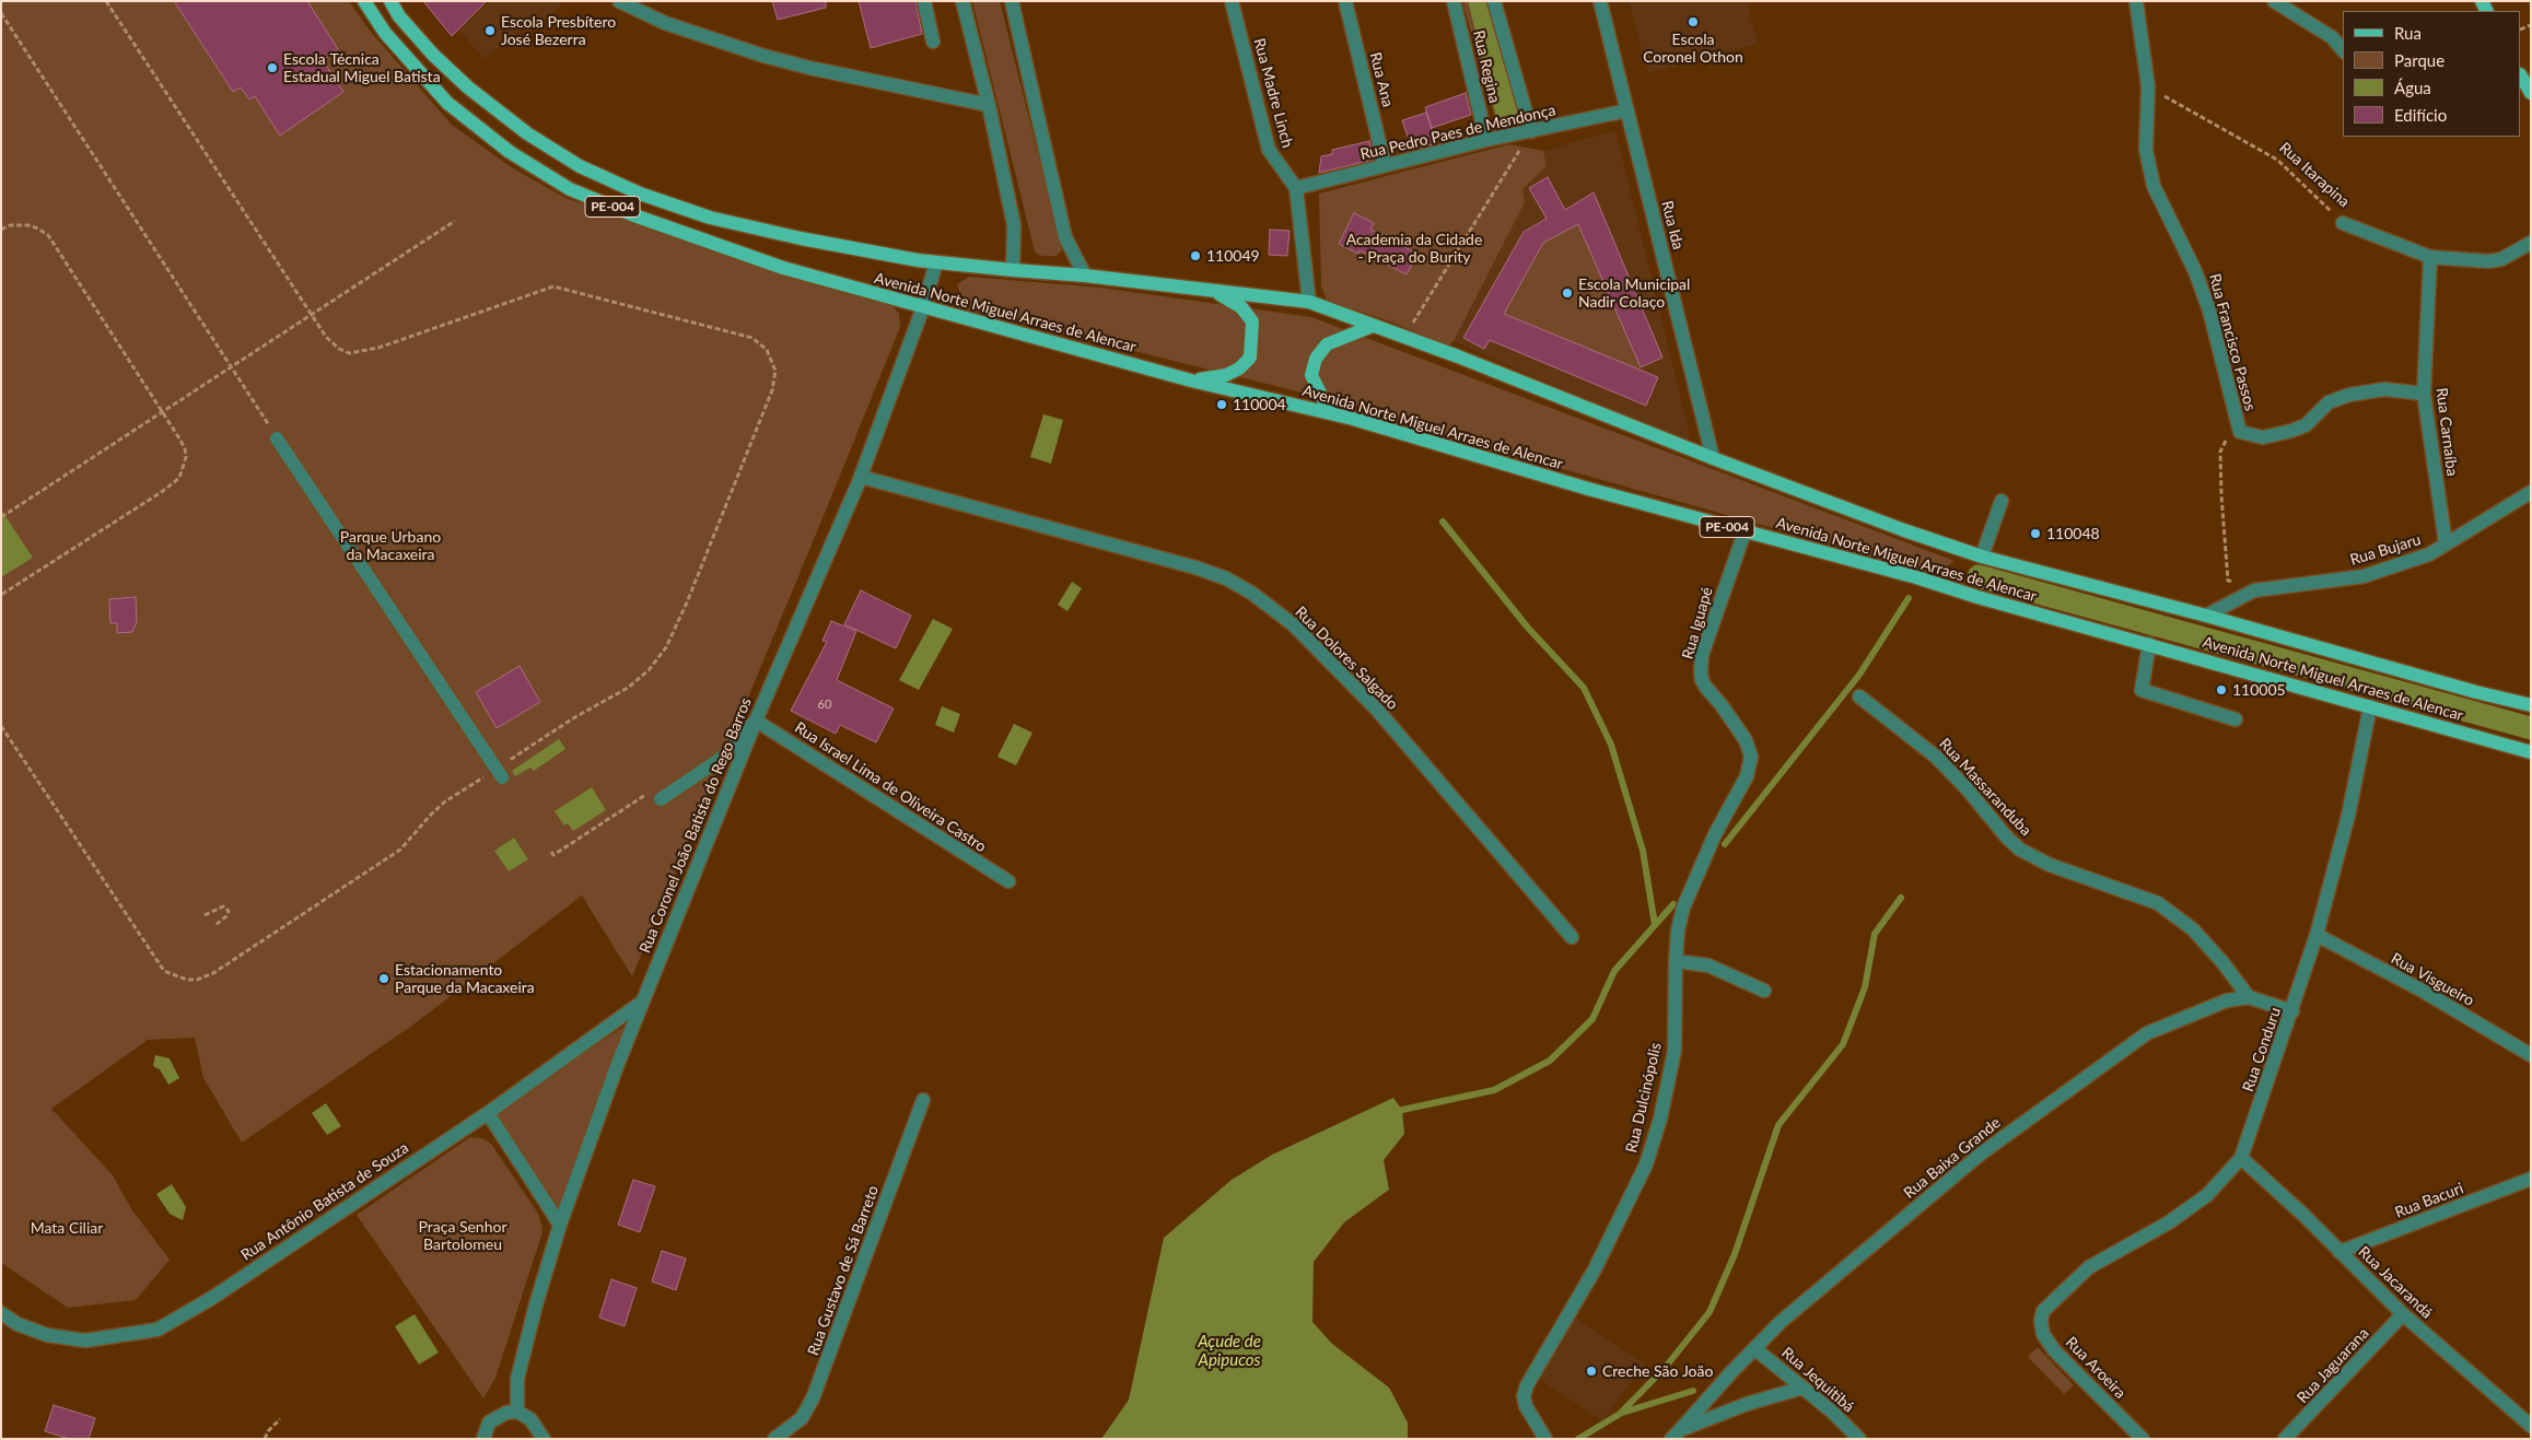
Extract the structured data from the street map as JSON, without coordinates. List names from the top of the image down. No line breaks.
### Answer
{"streets":{"main road":["PE-004","Avenida Norte Miguel Arraes de Alencar"],"street":["Rua Regina","Rua Ana","Rua Madre Linch","Rua Pedro Paes de Mendonça","Rua Itarapina","Rua Ida","Rua Francisco Passos","Rua Carnaíba","Rua Bujaru","Rua Iguapé","Rua Dolores Salgado","Rua Israel Lima de Oliveira Castro","Rua Massaranduba","Rua Coronel João Batista do Rego Barros","Rua Visgueiro","Rua Conduru","Rua Dulcinópolis","Rua Baixa Grande","Rua Bacuri","Rua Antônio Batista de Souza","Rua Gustavo de Sá Barreto","Rua Jacarandá","Rua Jaguarana","Rua Aroeira","Rua Jequitibá"]},"crossings":[["Rua Regina","Rua Pedro Paes de Mendonça"],["Rua Ana","Rua Pedro Paes de Mendonça"],["Rua Madre Linch","Rua Pedro Paes de Mendonça"],["Rua Pedro Paes de Mendonça","Rua Ida"],["Rua Itarapina","Rua Francisco Passos"],["Rua Itarapina","Rua Carnaíba"],["Rua Ida","Avenida Norte Miguel Arraes de Alencar"],["Avenida Norte Miguel Arraes de Alencar","Rua Bujaru"],["Avenida Norte Miguel Arraes de Alencar","Rua Iguapé"],["Avenida Norte Miguel Arraes de Alencar","Rua Coronel João Batista do Rego Barros"],["Avenida Norte Miguel Arraes de Alencar","Rua Conduru"],["Rua Carnaíba","Rua Bujaru"],["Rua Iguapé","Rua Dulcinópolis"],["Rua Dolores Salgado","Rua Coronel João Batista do Rego Barros"],["Rua Israel Lima de Oliveira Castro","Rua Coronel João Batista do Rego Barros"],["Rua Massaranduba","Rua Baixa Grande"],["Rua Coronel João Batista do Rego Barros","Rua Antônio Batista de Souza"],["Rua Visgueiro","Rua Conduru"],["Rua Conduru","Rua Baixa Grande"],["Rua Conduru","Rua Jacarandá"],["Rua Conduru","Rua Aroeira"],["Rua Baixa Grande","Rua Jequitibá"],["Rua Bacuri","Rua Jacarandá"],["Rua Jacarandá","Rua Jaguarana"]],"water":["Açude de Apipucos"],"parks":["Academia da Cidade - Praça do Burity","Parque Urbano da Macaxeira","Praça Senhor Bartolomeu","Mata Ciliar"],"places":["Escola Coronel Othon","Escola Presbítero José Bezerra","Escola Técnica Estadual Miguel Batista","110049","Escola Municipal Nadir Colaço","110004","110048","110005","Estacionamento Parque da Macaxeira","Creche São João"],"house_numbers":["60"],"legend":["Rua","Parque","Água","Edifício"]}
